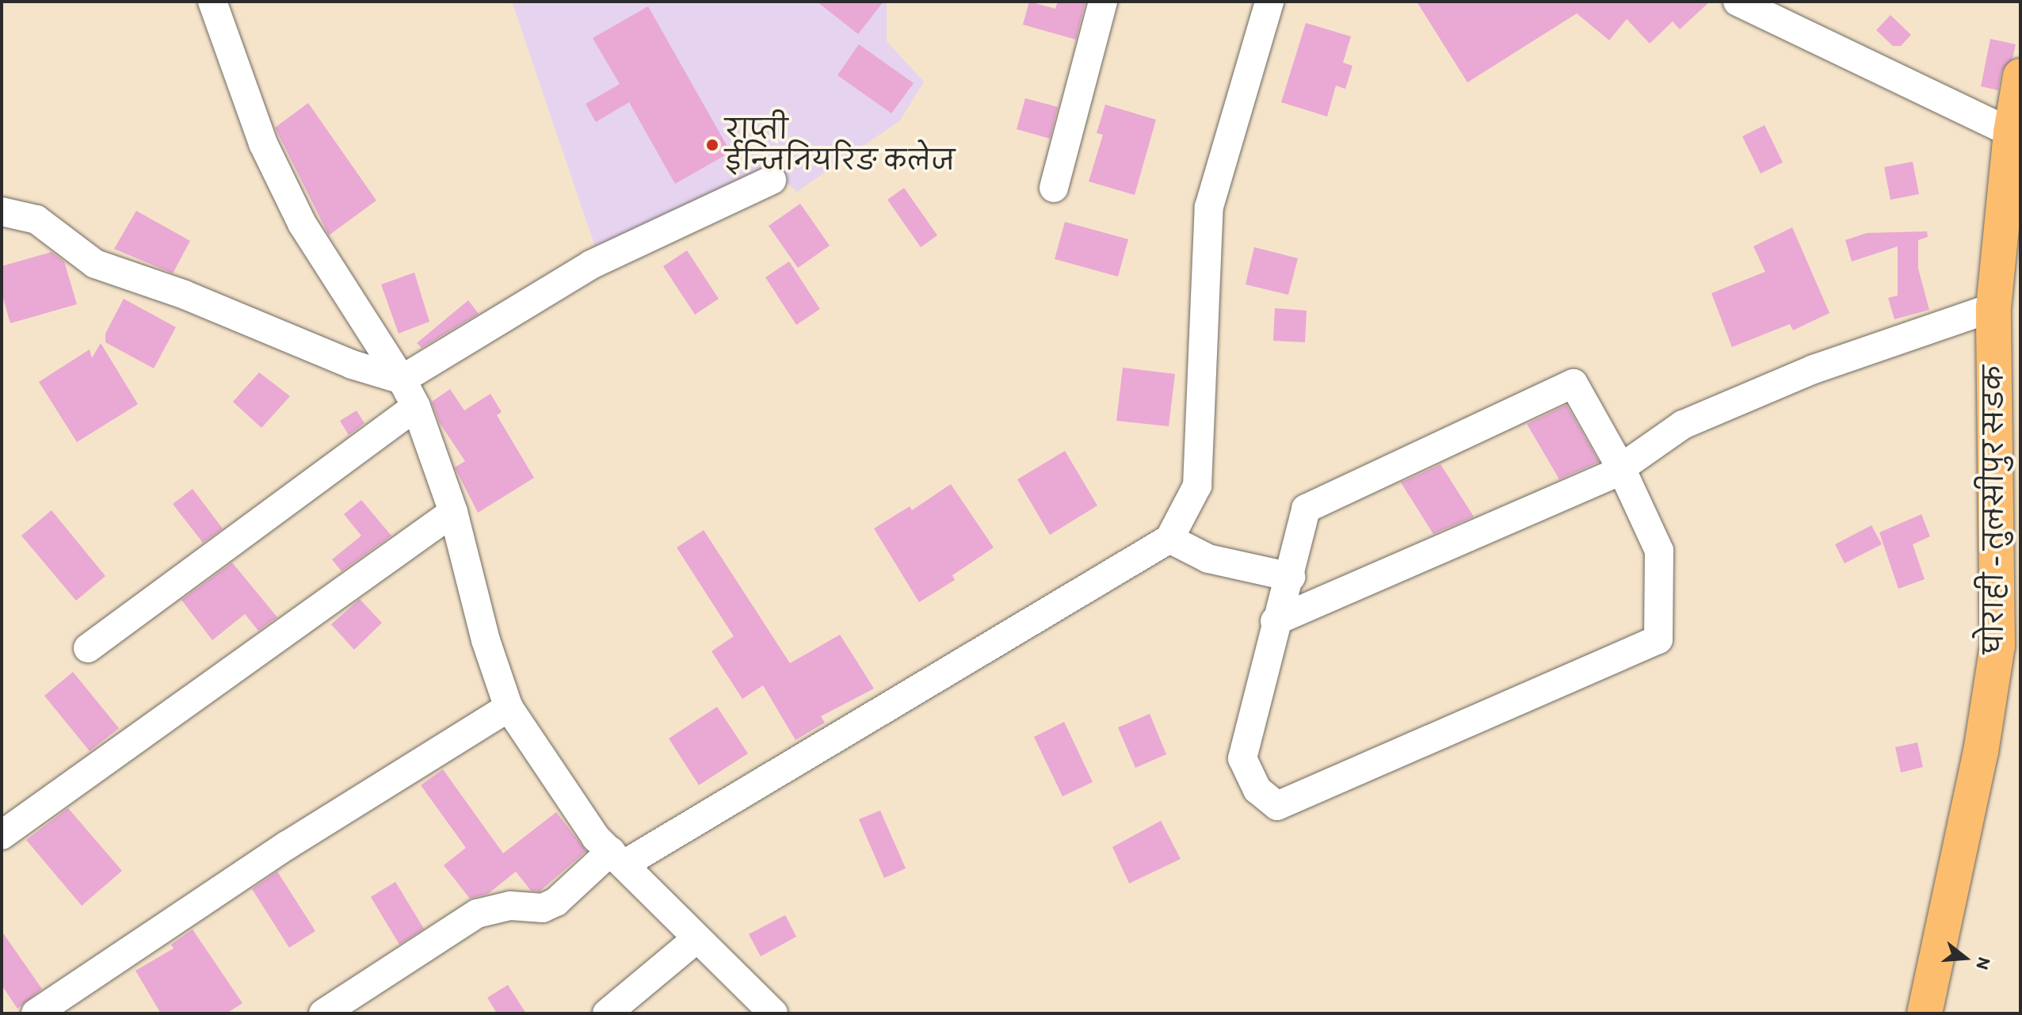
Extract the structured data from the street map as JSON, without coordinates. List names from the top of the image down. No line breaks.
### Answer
{"streets":{"main road":["घोराही - तुलसीपुर सडक"]},"places":["राप्ती ईन्जिनियरिङ कलेज"],"north":"right"}
